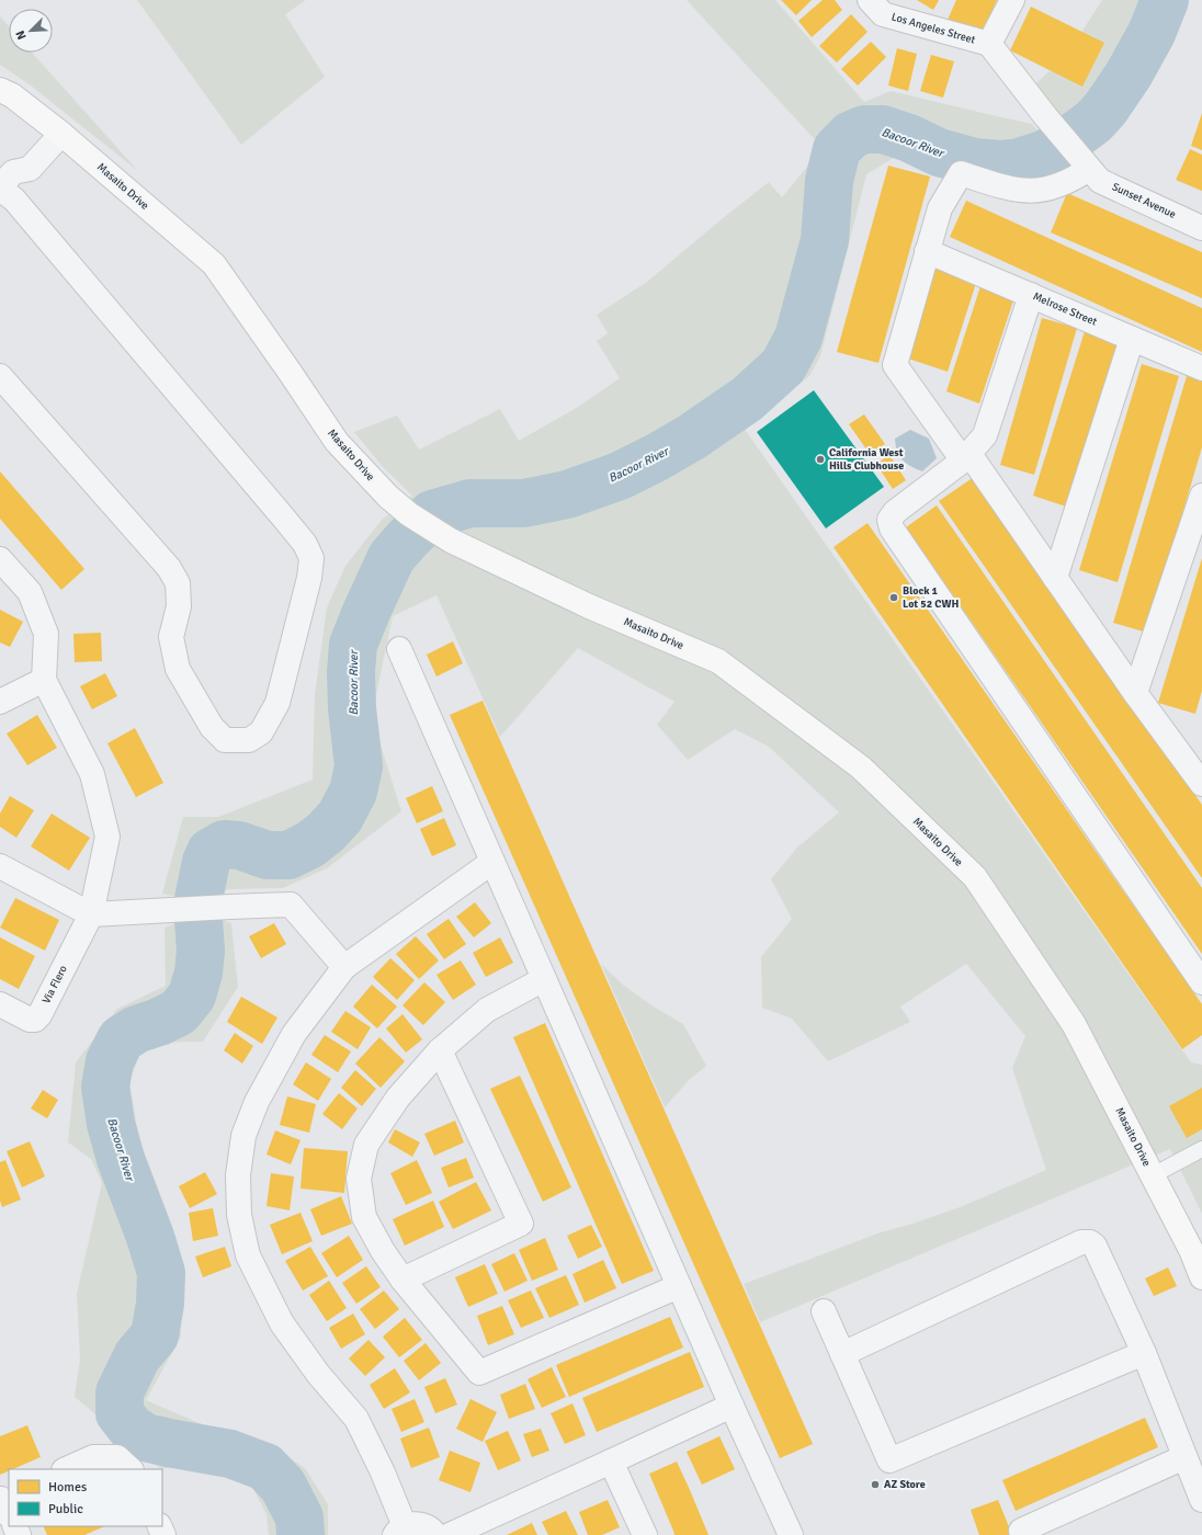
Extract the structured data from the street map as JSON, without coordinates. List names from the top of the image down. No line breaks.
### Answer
{"streets":{"street":["Los Angeles Street","Masaito Drive","Sunset Avenue","Melrose Street","Via Flero"]},"crossings":[["Los Angeles Street","Sunset Avenue"]],"water":["Bacoor River"],"places":["California West Hills Clubhouse","Block 1 Lot 52 CWH","AZ Store"],"legend":["Homes","Public"],"north":"bottom left"}
